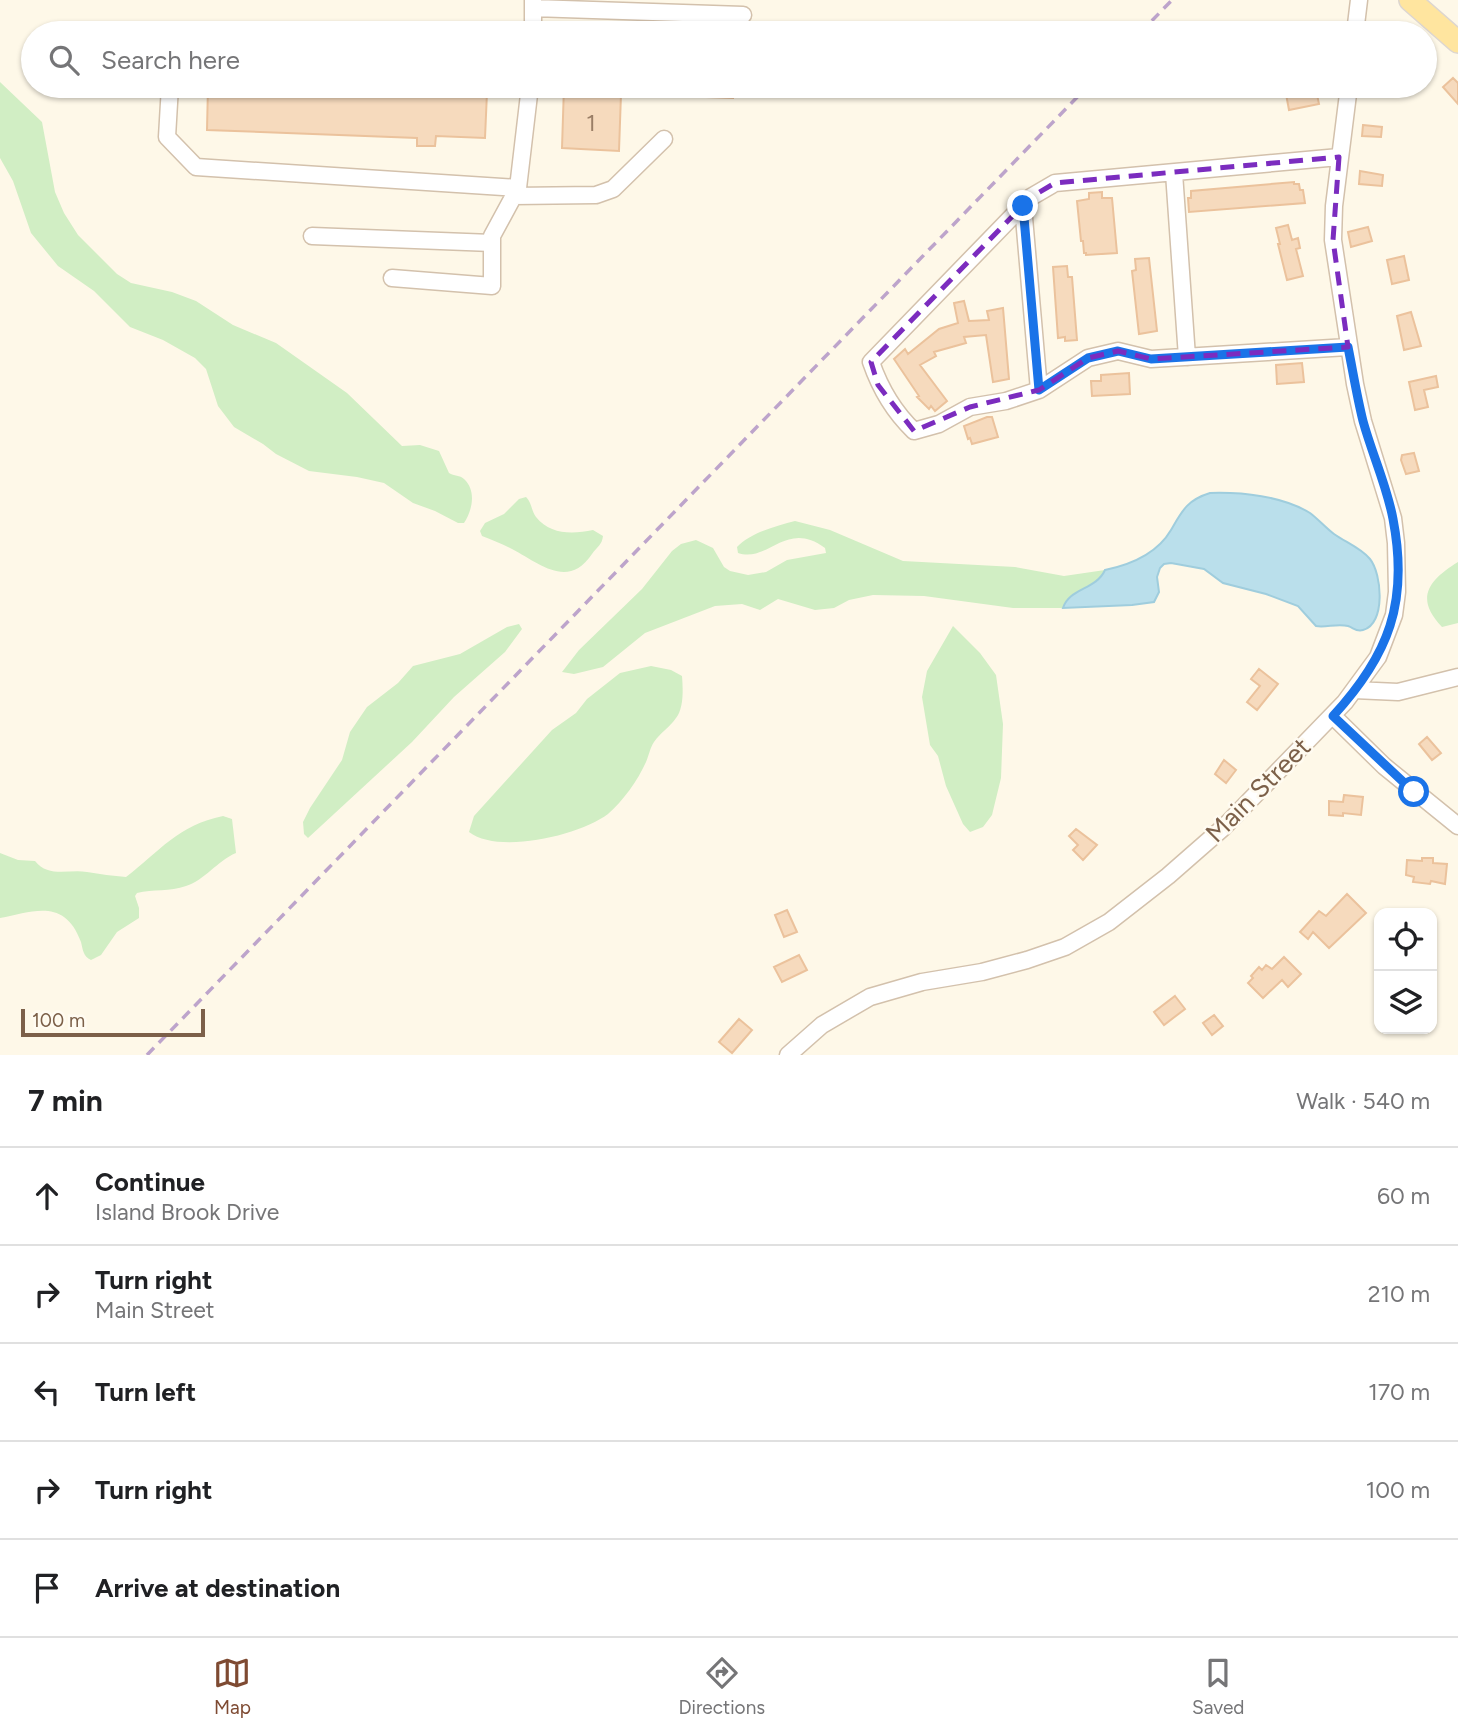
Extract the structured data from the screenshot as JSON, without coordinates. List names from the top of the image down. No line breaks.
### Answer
{"streets":{"street":["Main Street"]},"house_numbers":["1"],"scale_bar":"100 m","page":{"search":"Search here","scale":"100 m","heading":["7 min","Walk · 540 m"],"list":[["Continue","Island Brook Drive","60 m"],["Turn right","Main Street","210 m"],["Turn left","170 m"],["Turn right","100 m"],"Arrive at destination"],"nav":["Map","Directions","Saved"]}}
